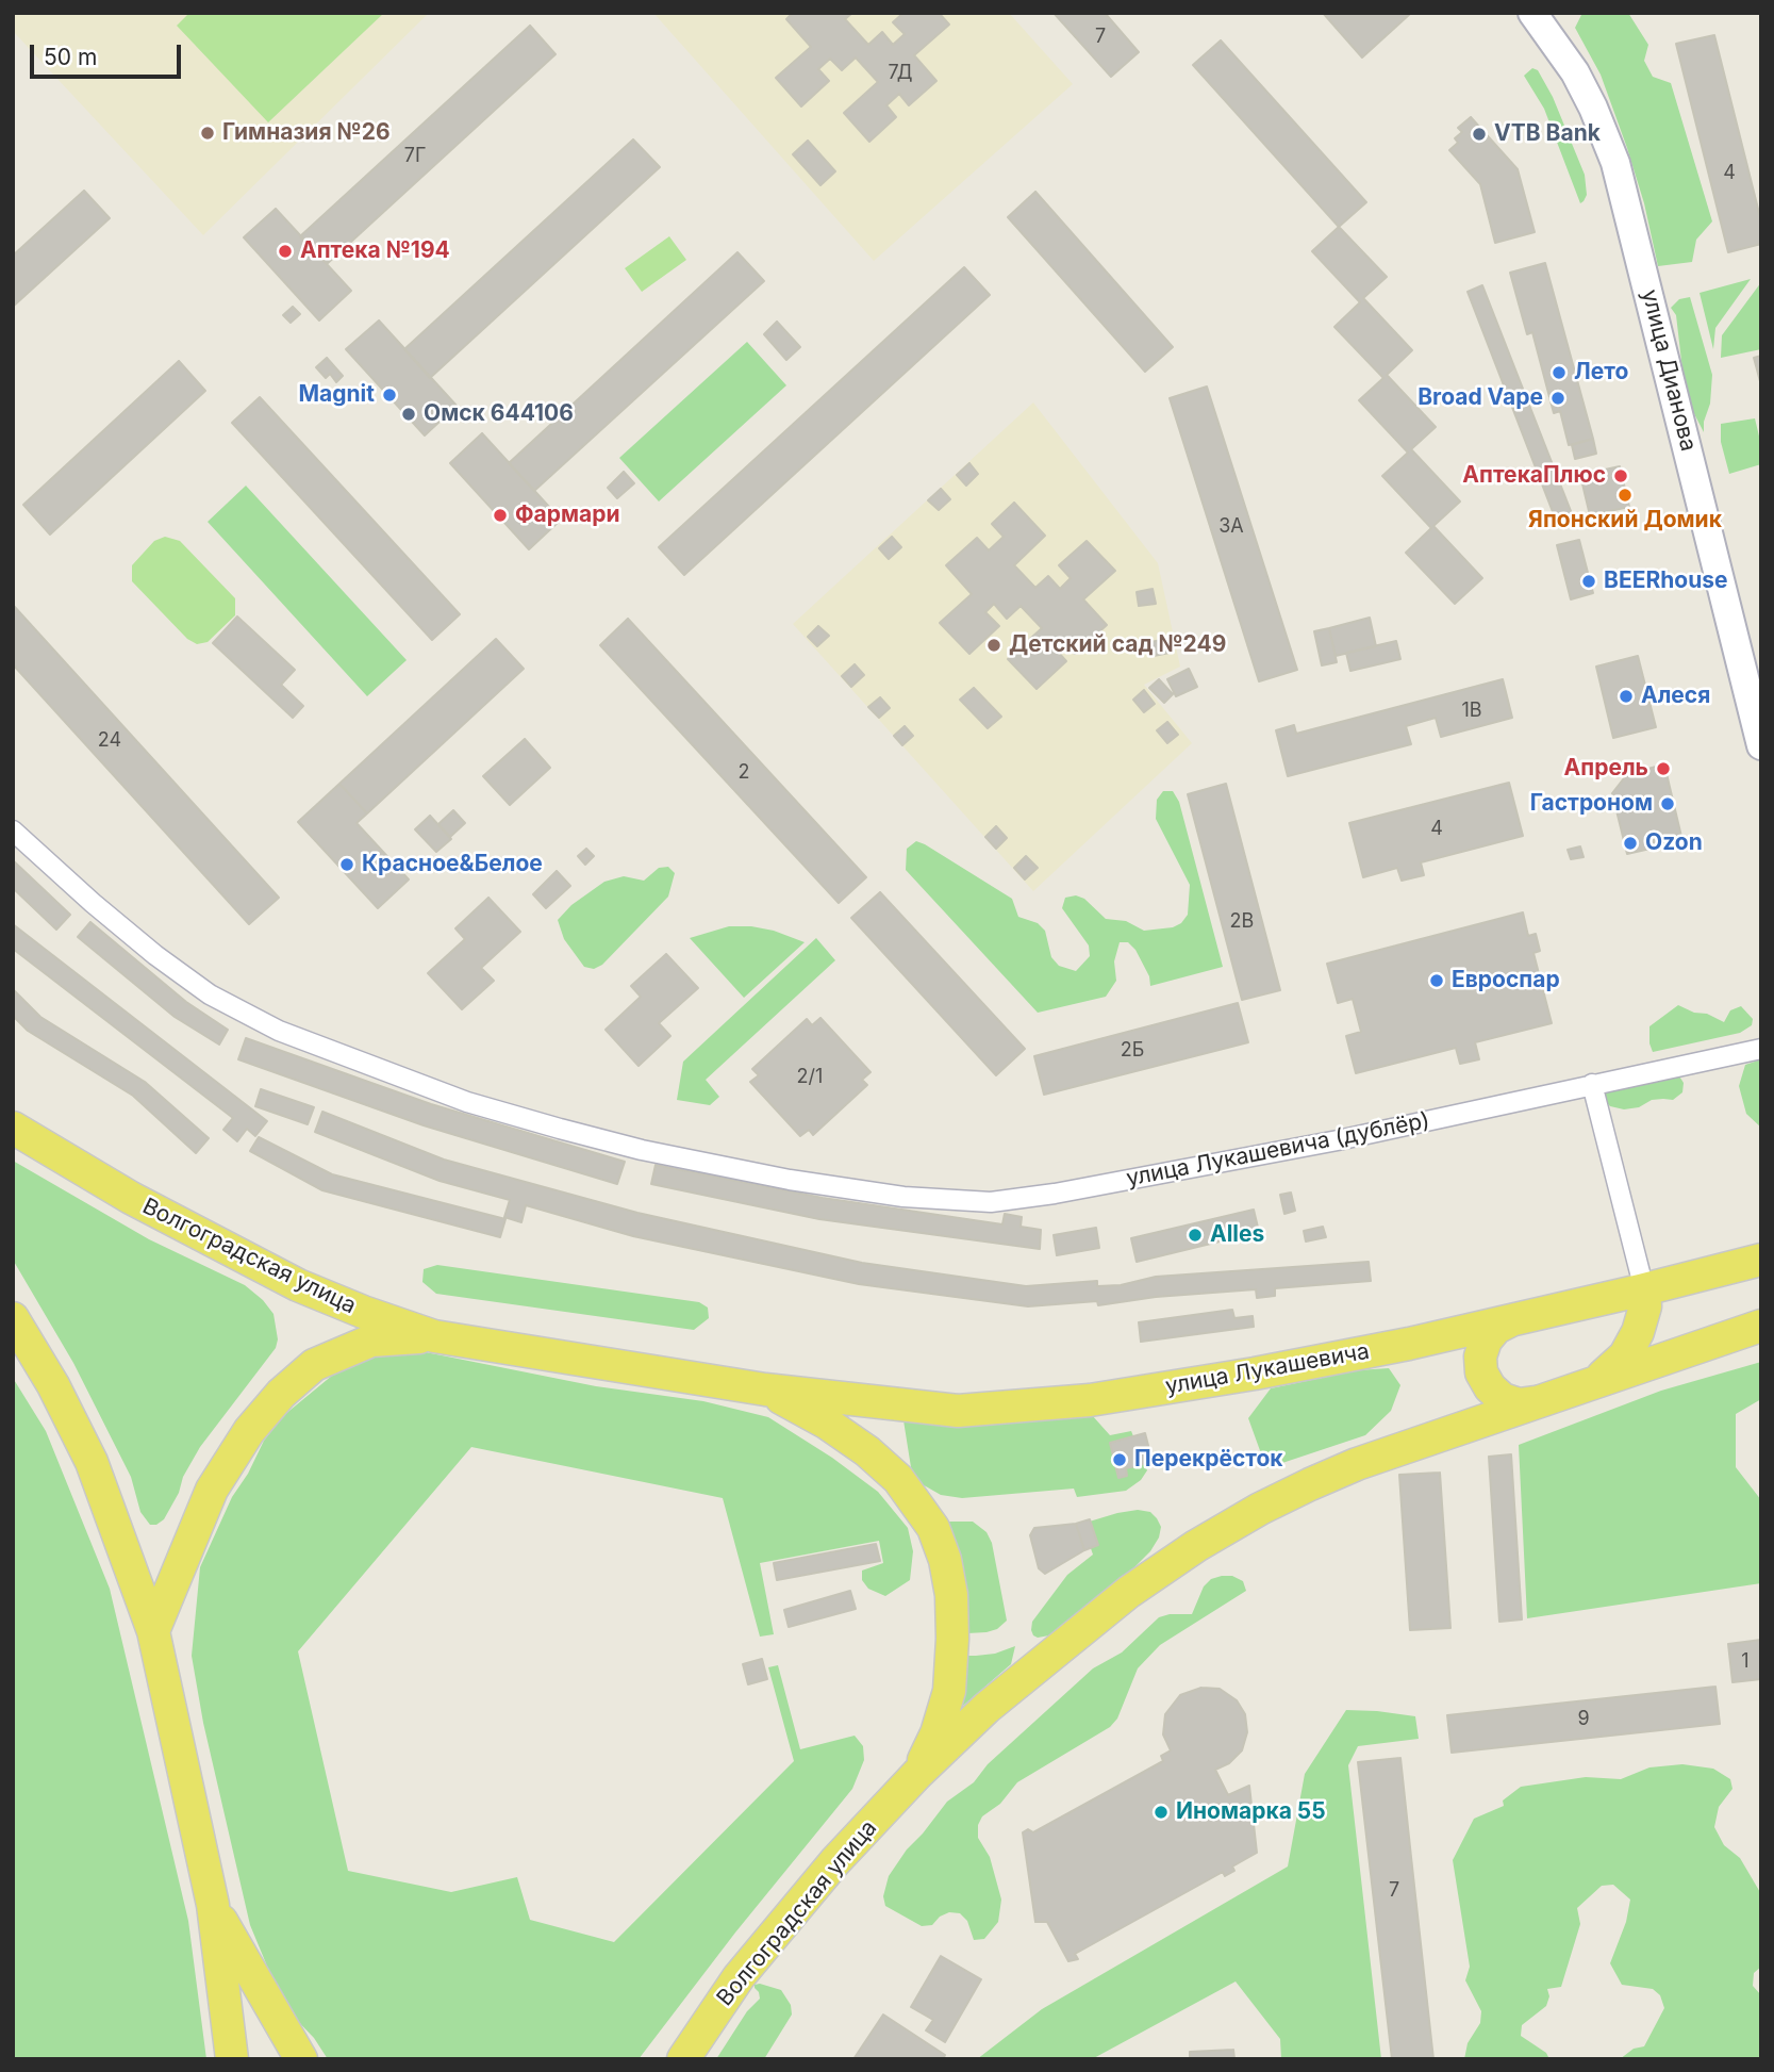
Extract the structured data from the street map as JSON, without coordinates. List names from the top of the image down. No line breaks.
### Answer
{"streets":{"main road":["улица Дианова","Волгоградская улица","улица Лукашевича"],"street":["улица Лукашевича (дублёр)"]},"crossings":[["Волгоградская улица","улица Лукашевича"]],"places":["Гимназия №26","VTB Bank","Аптека №194","Лето","Magnit","Broad Vape","Омск 644106","АптекаПлюс","Японский Домик","Фармари","BEERhouse","Детский сад №249","Алеся","Апрель","Гастроном","Ozon","Красное&Белое","Евроспар","Alles","Перекрёсток","Иномарка 55"],"house_numbers":["7","7Д","7Г","4","3А","1В","24","2","4","2В","2Б","2/1","1","9","7"],"scale_bar":"50 m"}
